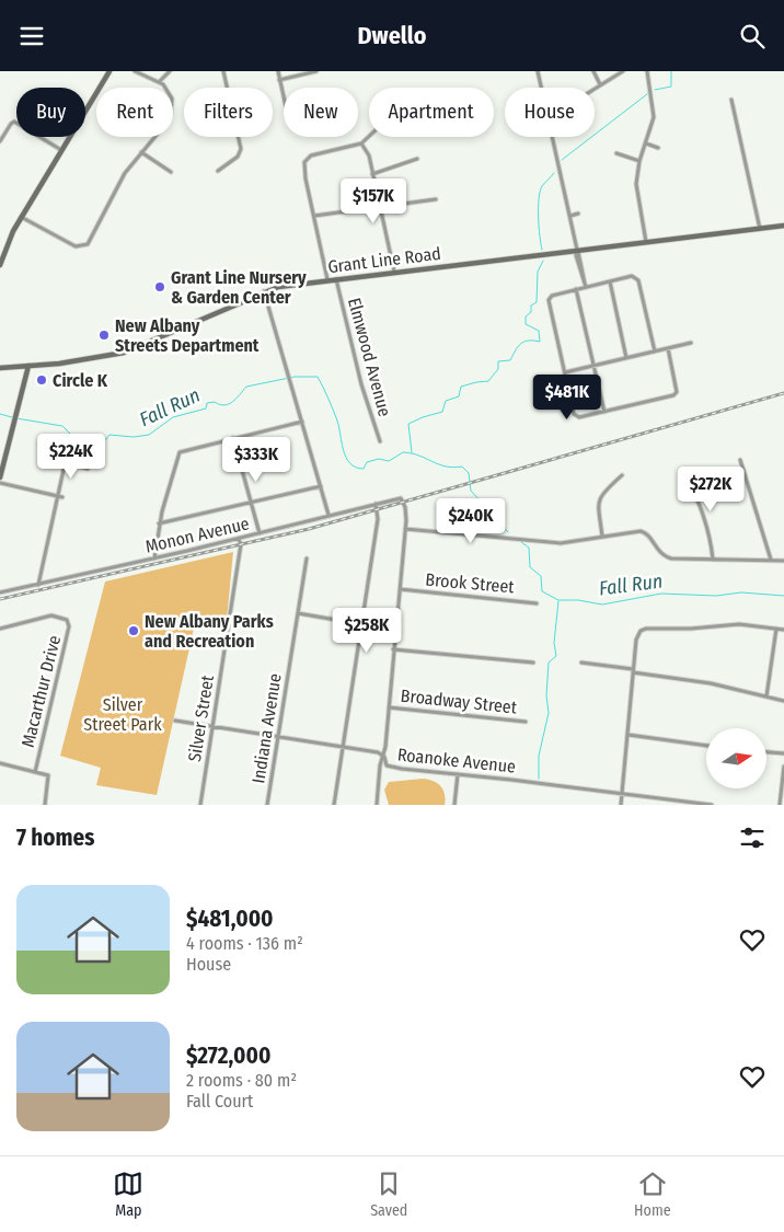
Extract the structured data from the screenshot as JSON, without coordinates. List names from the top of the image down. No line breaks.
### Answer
{"streets":{"main road":["Grant Line Road"],"street":["Elmwood Avenue","Monon Avenue","Brook Street","Macarthur Drive","Broadway Street","Silver Street","Indiana Avenue","Roanoke Avenue"]},"crossings":[["Grant Line Road","Elmwood Avenue"],["Monon Avenue","Silver Street"],["Silver Street","Roanoke Avenue"],["Indiana Avenue","Roanoke Avenue"]],"water":["Fall Run"],"parks":["Silver Street Park"],"places":["Grant Line Nursery & Garden Center","New Albany Streets Department","Circle K","New Albany Parks and Recreation"],"north":"right","page":{"header":"Dwello","chip":["Buy","Rent","Filters","New","Apartment","House"],"price":["$157K","$481K","$224K","$333K","$272K","$240K","$258K"],"heading":"7 homes","list":[{"name":"$481,000","note":"4 rooms · 136 m² · House"},{"name":"$272,000","note":"2 rooms · 80 m² · Fall Court"}],"tabs":["Map","Saved","Home"]}}
